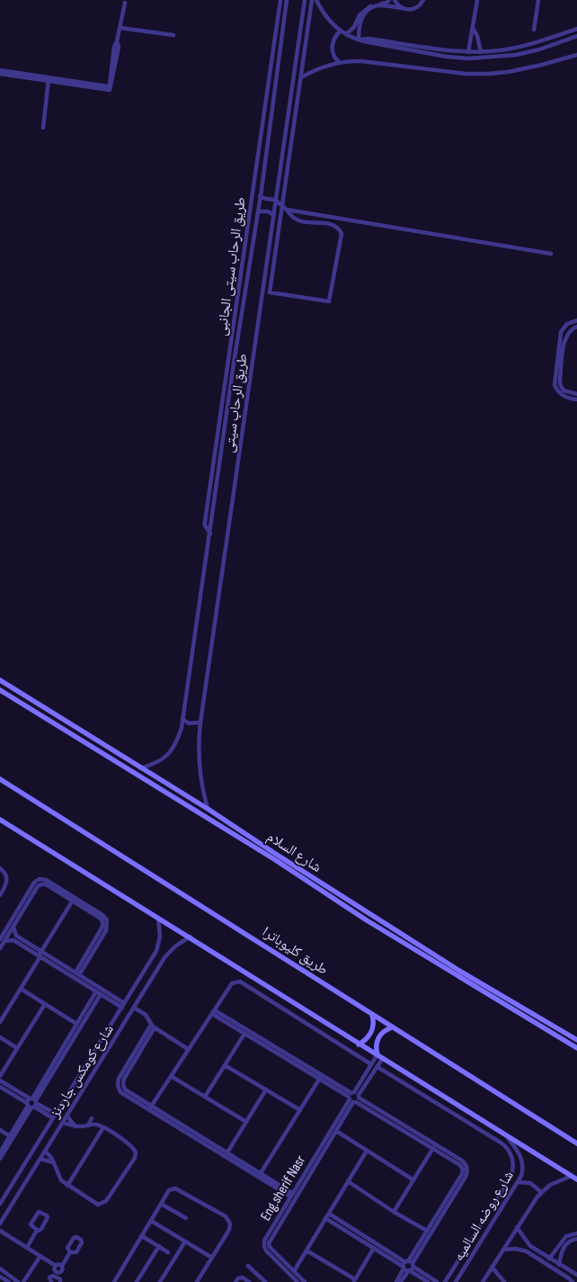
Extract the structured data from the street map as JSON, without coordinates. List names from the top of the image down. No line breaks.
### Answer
{"streets":{"main road":["شارع السلام","طريق كليوباترا"],"street":["طريق الرحاب سيتى الجانبى","طريق الرحاب سيتى","شارع كومكس جاردنز","Eng.sherif Nasr","شارع روضه السالميه"]},"crossings":[["طريق الرحاب سيتى الجانبى","طريق الرحاب سيتى"],["طريق الرحاب سيتى","شارع السلام"]]}
